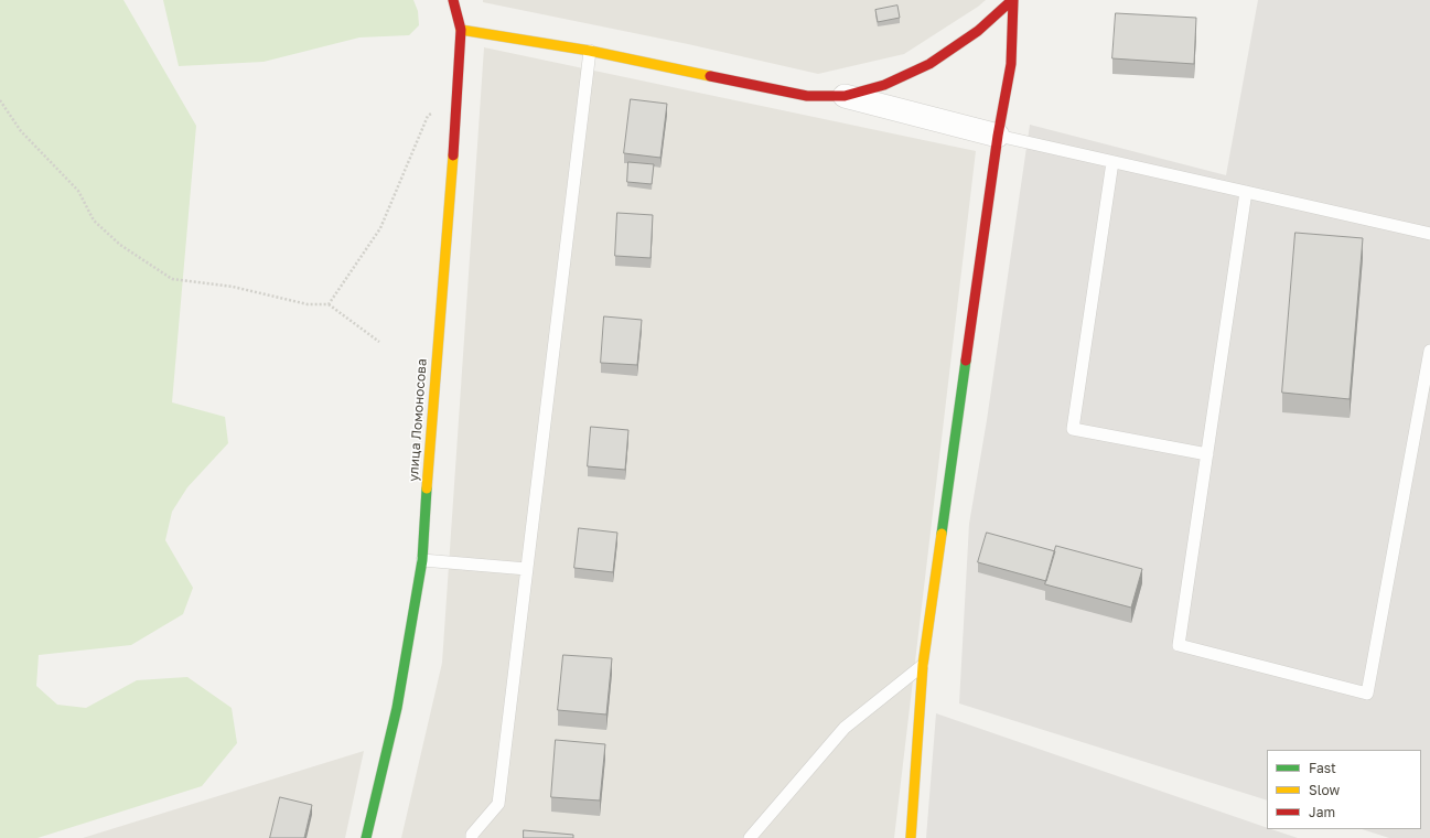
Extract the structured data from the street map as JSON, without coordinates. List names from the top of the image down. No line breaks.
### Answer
{"streets":{"main road":["улица Ломоносова"]},"legend":["Fast","Slow","Jam"]}
